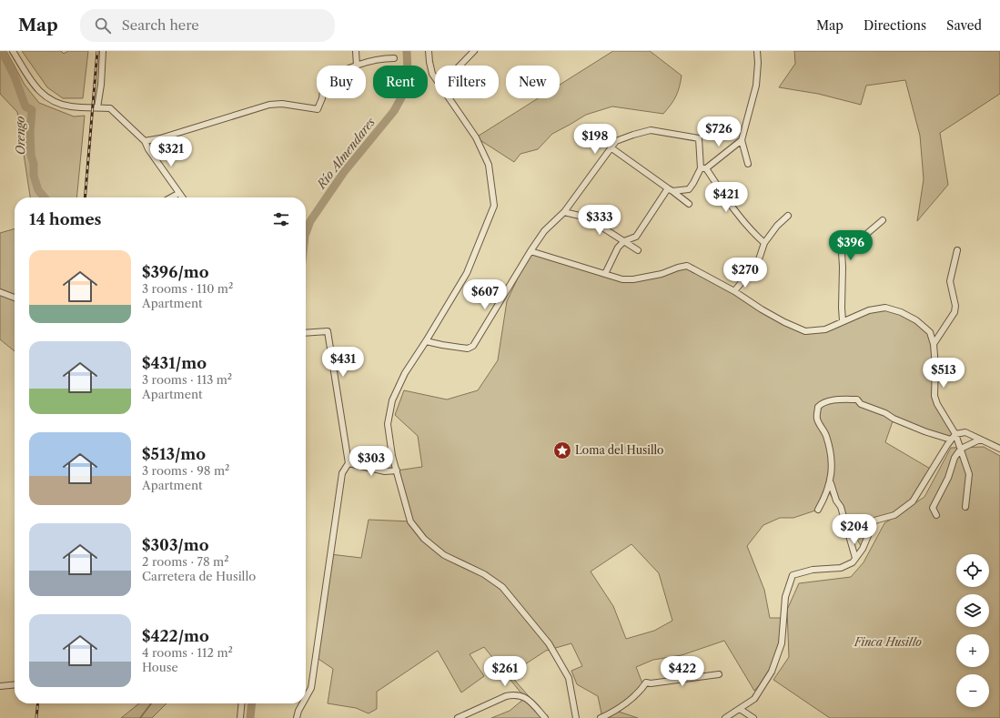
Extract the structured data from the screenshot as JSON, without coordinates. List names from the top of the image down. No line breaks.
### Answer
{"water":["Orengo","Río Almendares"],"parks":["Finca Husillo"],"places":{"place":["Loma del Husillo"]},"page":{"header":"Map","search":"Search here","nav":["Map","Directions","Saved"],"chip":["Buy","Rent","Filters","New"],"price":["$726","$198","$321","$421","$333","$396","$270","$607","$431","$513","$303","$204","$261","$422"],"heading":"14 homes","list":[{"name":"$396/mo","note":"3 rooms · 110 m² · Apartment"},{"name":"$431/mo","note":"3 rooms · 113 m² · Apartment"},{"name":"$513/mo","note":"3 rooms · 98 m² · Apartment"},{"name":"$303/mo","note":"2 rooms · 78 m² · Carretera de Husillo"},{"name":"$422/mo","note":"4 rooms · 112 m² · House"}],"map_buttons":["+","−"]}}
